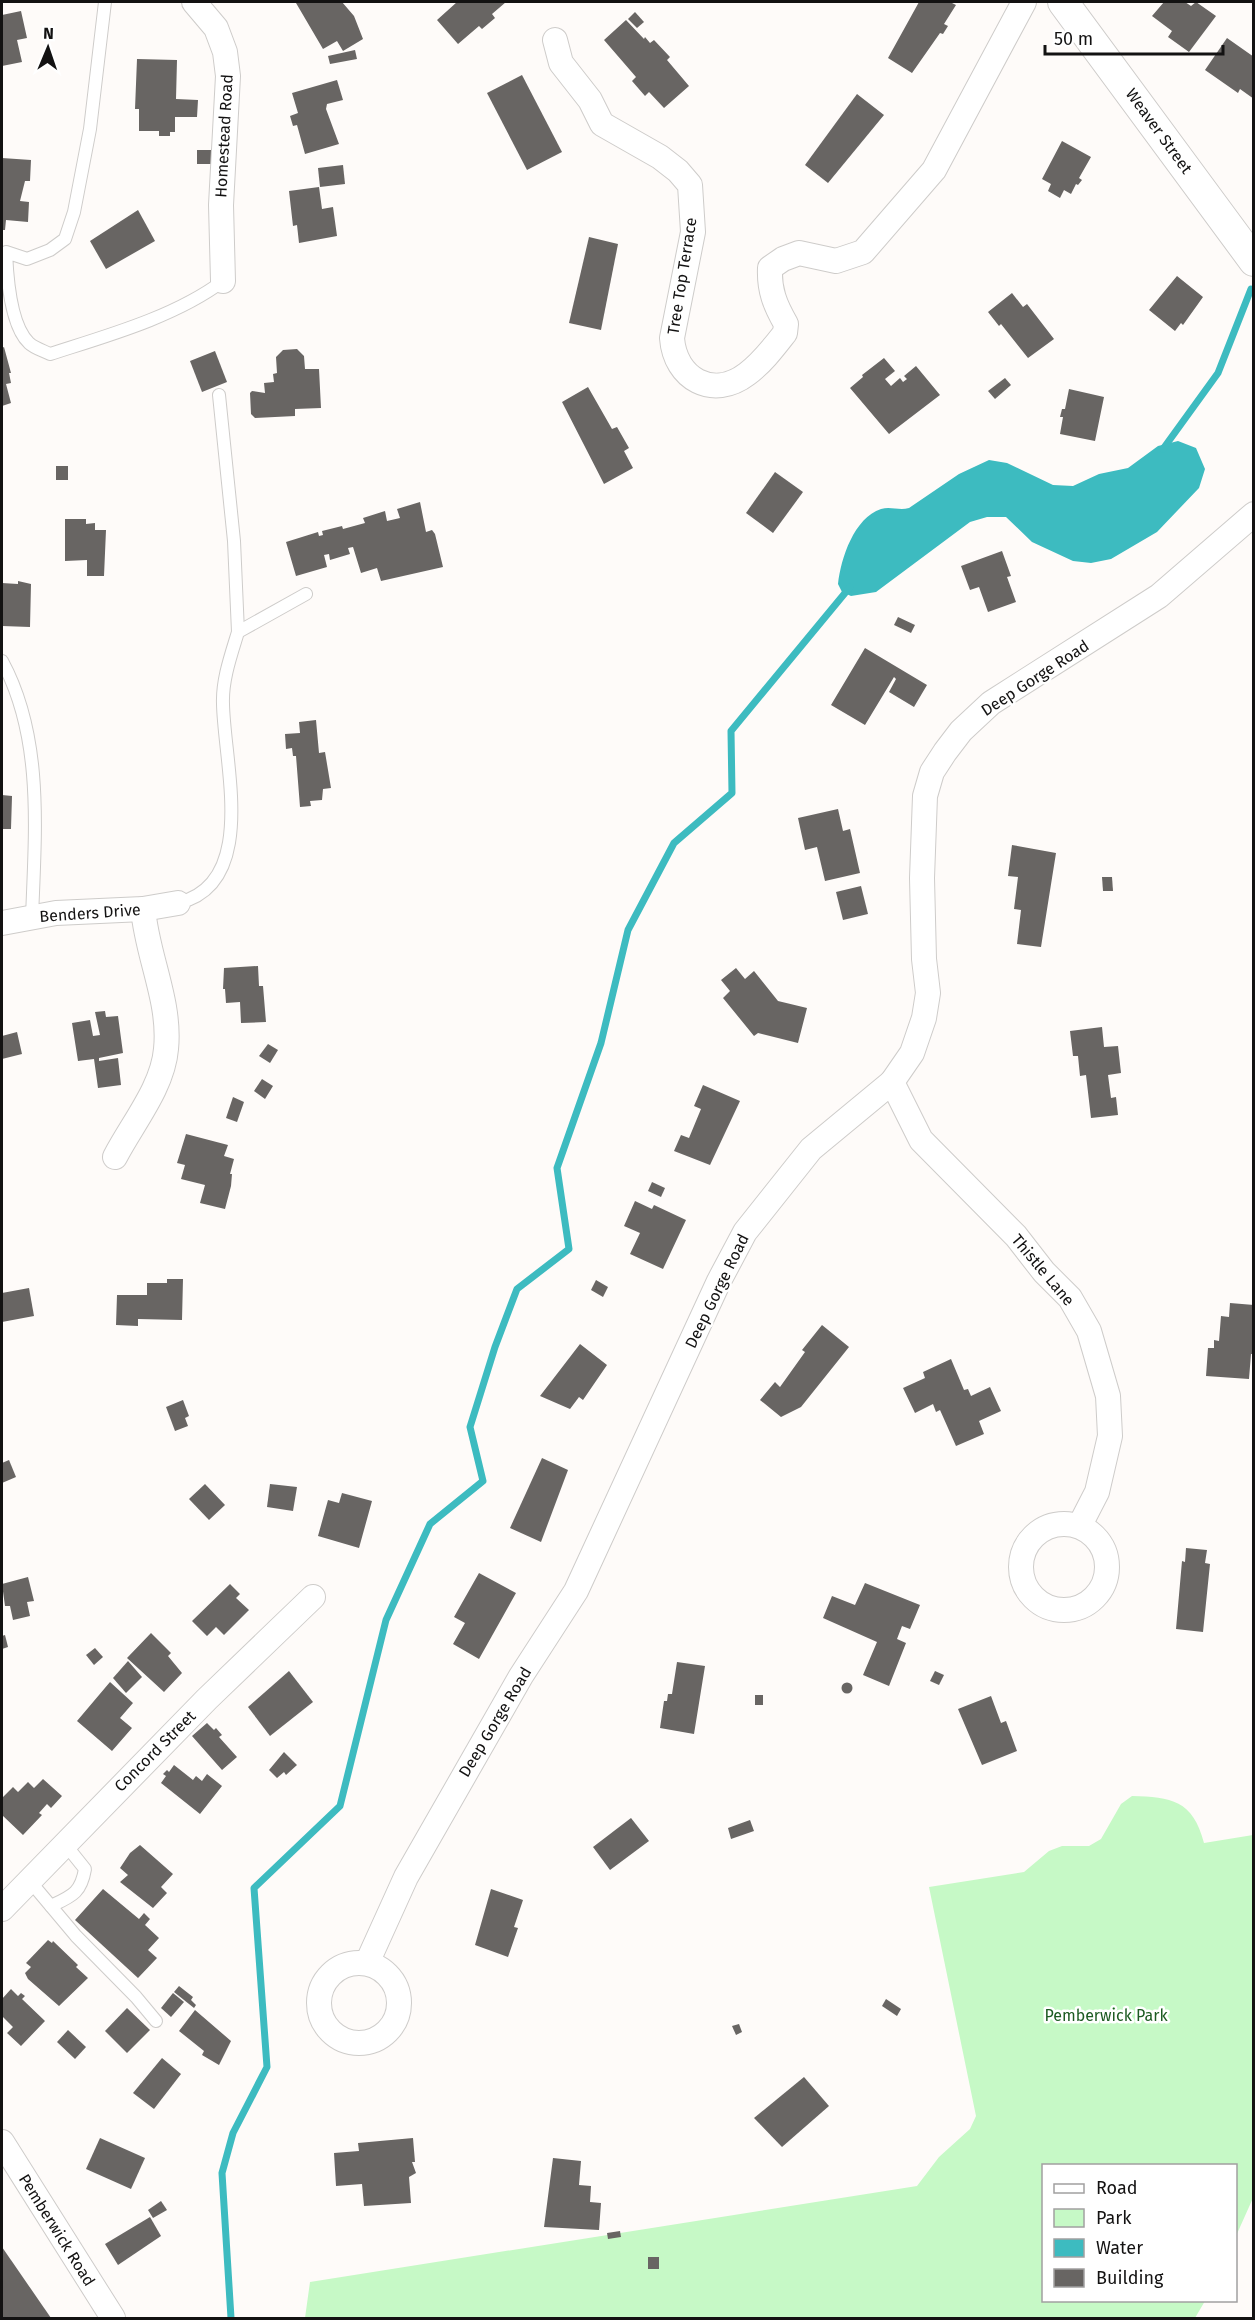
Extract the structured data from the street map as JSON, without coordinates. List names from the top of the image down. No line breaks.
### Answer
{"streets":{"street":["Weaver Street","Homestead Road","Tree Top Terrace","Deep Gorge Road","Benders Drive","Thistle Lane","Concord Street","Pemberwick Road"]},"crossings":[["Deep Gorge Road","Thistle Lane"]],"parks":["Pemberwick Park"],"legend":["Road","Park","Water","Building"],"scale_bar":"50 m","north":"top"}
